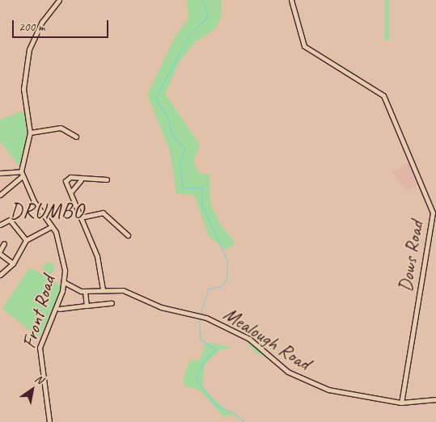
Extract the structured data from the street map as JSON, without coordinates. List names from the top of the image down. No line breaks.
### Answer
{"streets":{"street":["Dows Road","Front Road","Mealough Road"]},"crossings":[["Dows Road","Mealough Road"],["Front Road","Mealough Road"]],"districts":["DRUMBO"],"scale_bar":"200 m","north":"top right"}
